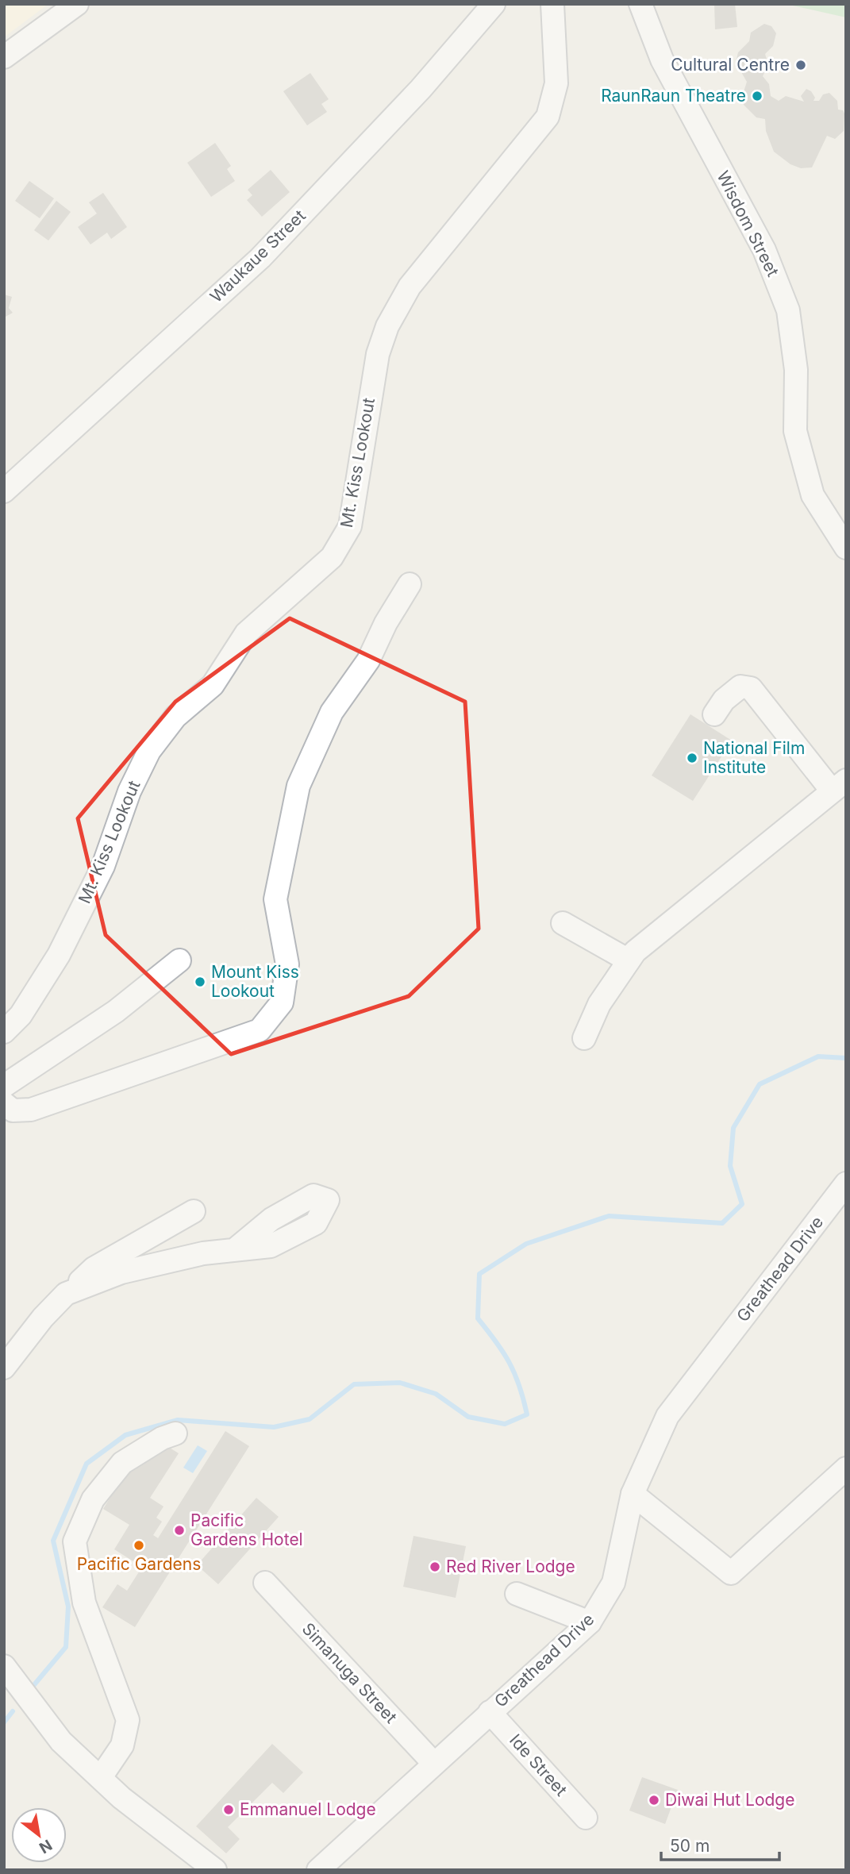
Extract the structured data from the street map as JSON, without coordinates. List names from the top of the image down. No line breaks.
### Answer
{"streets":{"street":["Wisdom Street","Waukaue Street","Mt. Kiss Lookout","Greathead Drive","Simanuga Street","Ide Street"]},"crossings":[["Greathead Drive","Simanuga Street"],["Greathead Drive","Ide Street"]],"places":["Cultural Centre","RaunRaun Theatre","National Film Institute","Mount Kiss Lookout","Pacific Gardens Hotel","Pacific Gardens","Red River Lodge","Diwai Hut Lodge","Emmanuel Lodge"],"scale_bar":"50 m","north":"bottom right"}
